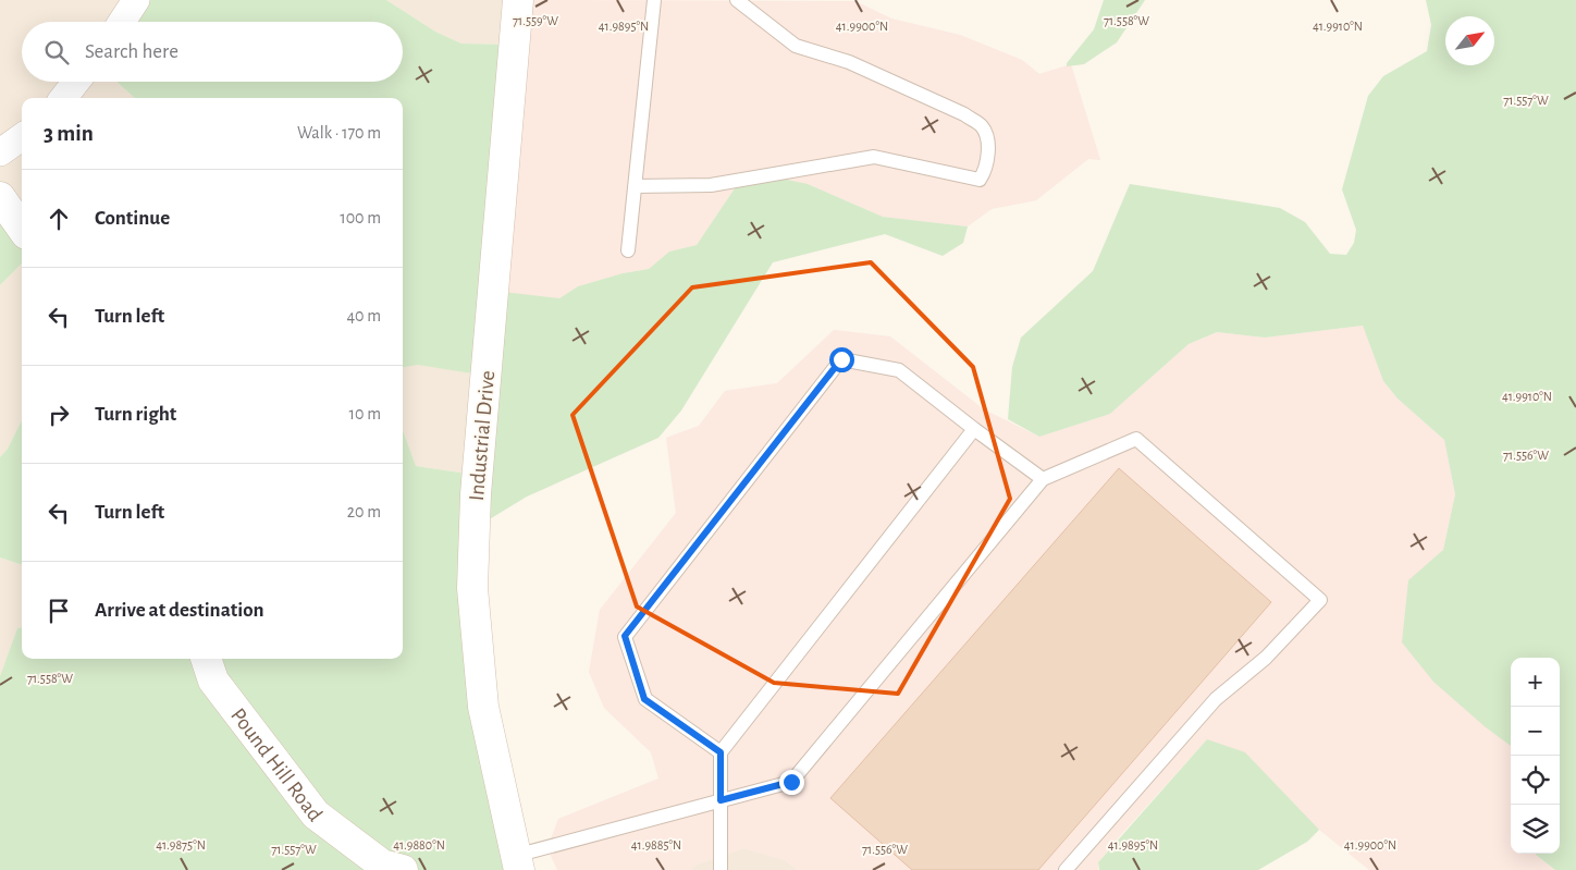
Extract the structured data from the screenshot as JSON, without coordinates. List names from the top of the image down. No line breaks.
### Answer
{"streets":{"street":["Industrial Drive","Pound Hill Road"]},"north":"top right","page":{"search":"Search here","heading":["3 min","Walk · 170 m"],"list":[["Continue","100 m"],["Turn left","40 m"],["Turn right","10 m"],["Turn left","20 m"],"Arrive at destination"],"map_buttons":["+","−"]},"coordinates":["71.559°W","71.558°W","41.9900°N","41.9895°N","41.9910°N","71.557°W","71.556°W","41.9875°N","41.9880°N","41.9885°N"]}
